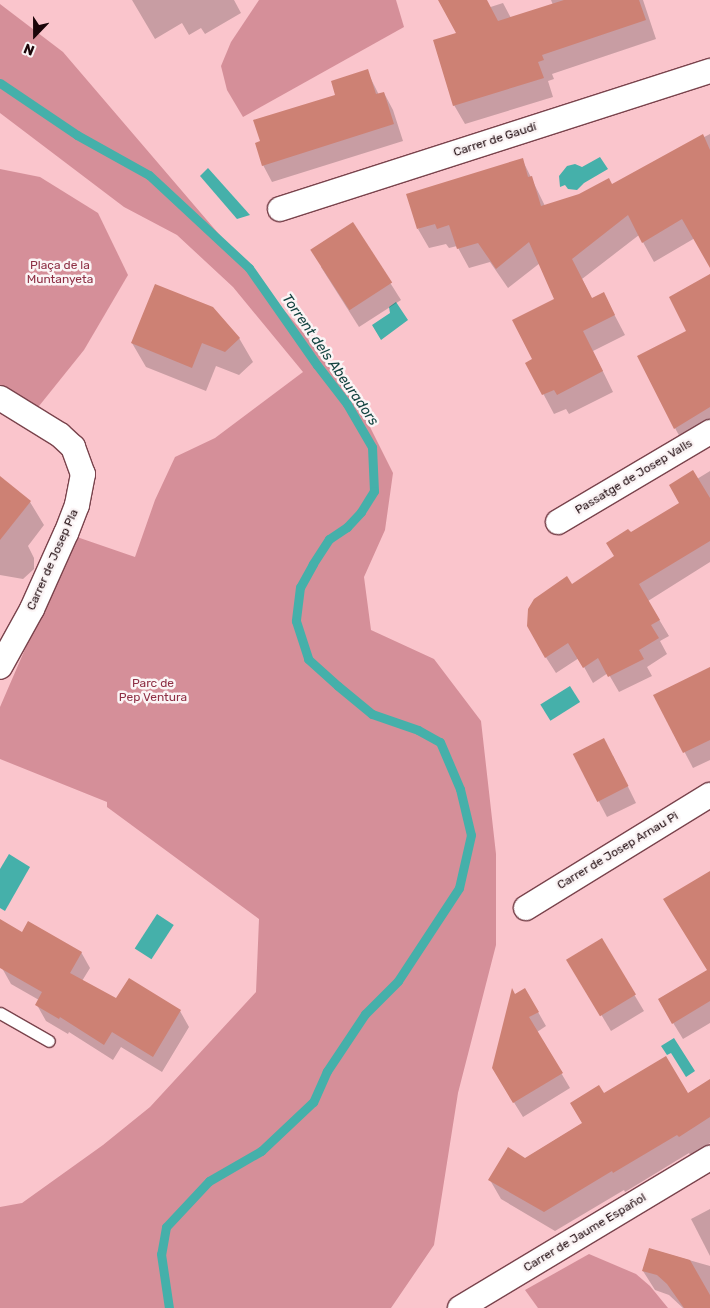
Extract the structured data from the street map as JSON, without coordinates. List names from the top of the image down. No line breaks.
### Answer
{"streets":{"street":["Carrer de Gaudí","Passatge de Josep Valls","Carrer de Josep Pla","Carrer de Josep Arnau Pi","Carrer de Jaume Español"]},"water":["Torrent dels Abeuradors"],"parks":["Plaça de la Muntanyeta","Parc de Pep Ventura"],"north":"bottom"}
